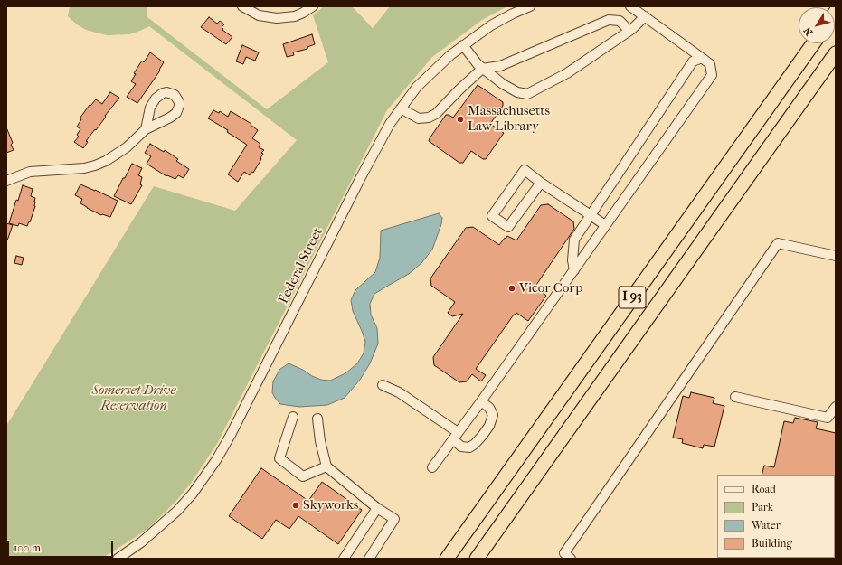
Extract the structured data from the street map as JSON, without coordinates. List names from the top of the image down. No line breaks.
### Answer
{"streets":{"highway":["I 93"],"street":["Federal Street"]},"parks":["Somerset Drive Reservation"],"places":["Massachusetts Law Library","Vicor Corp","Skyworks"],"legend":["Road","Park","Water","Building"],"scale_bar":"100 m","north":"bottom left"}
